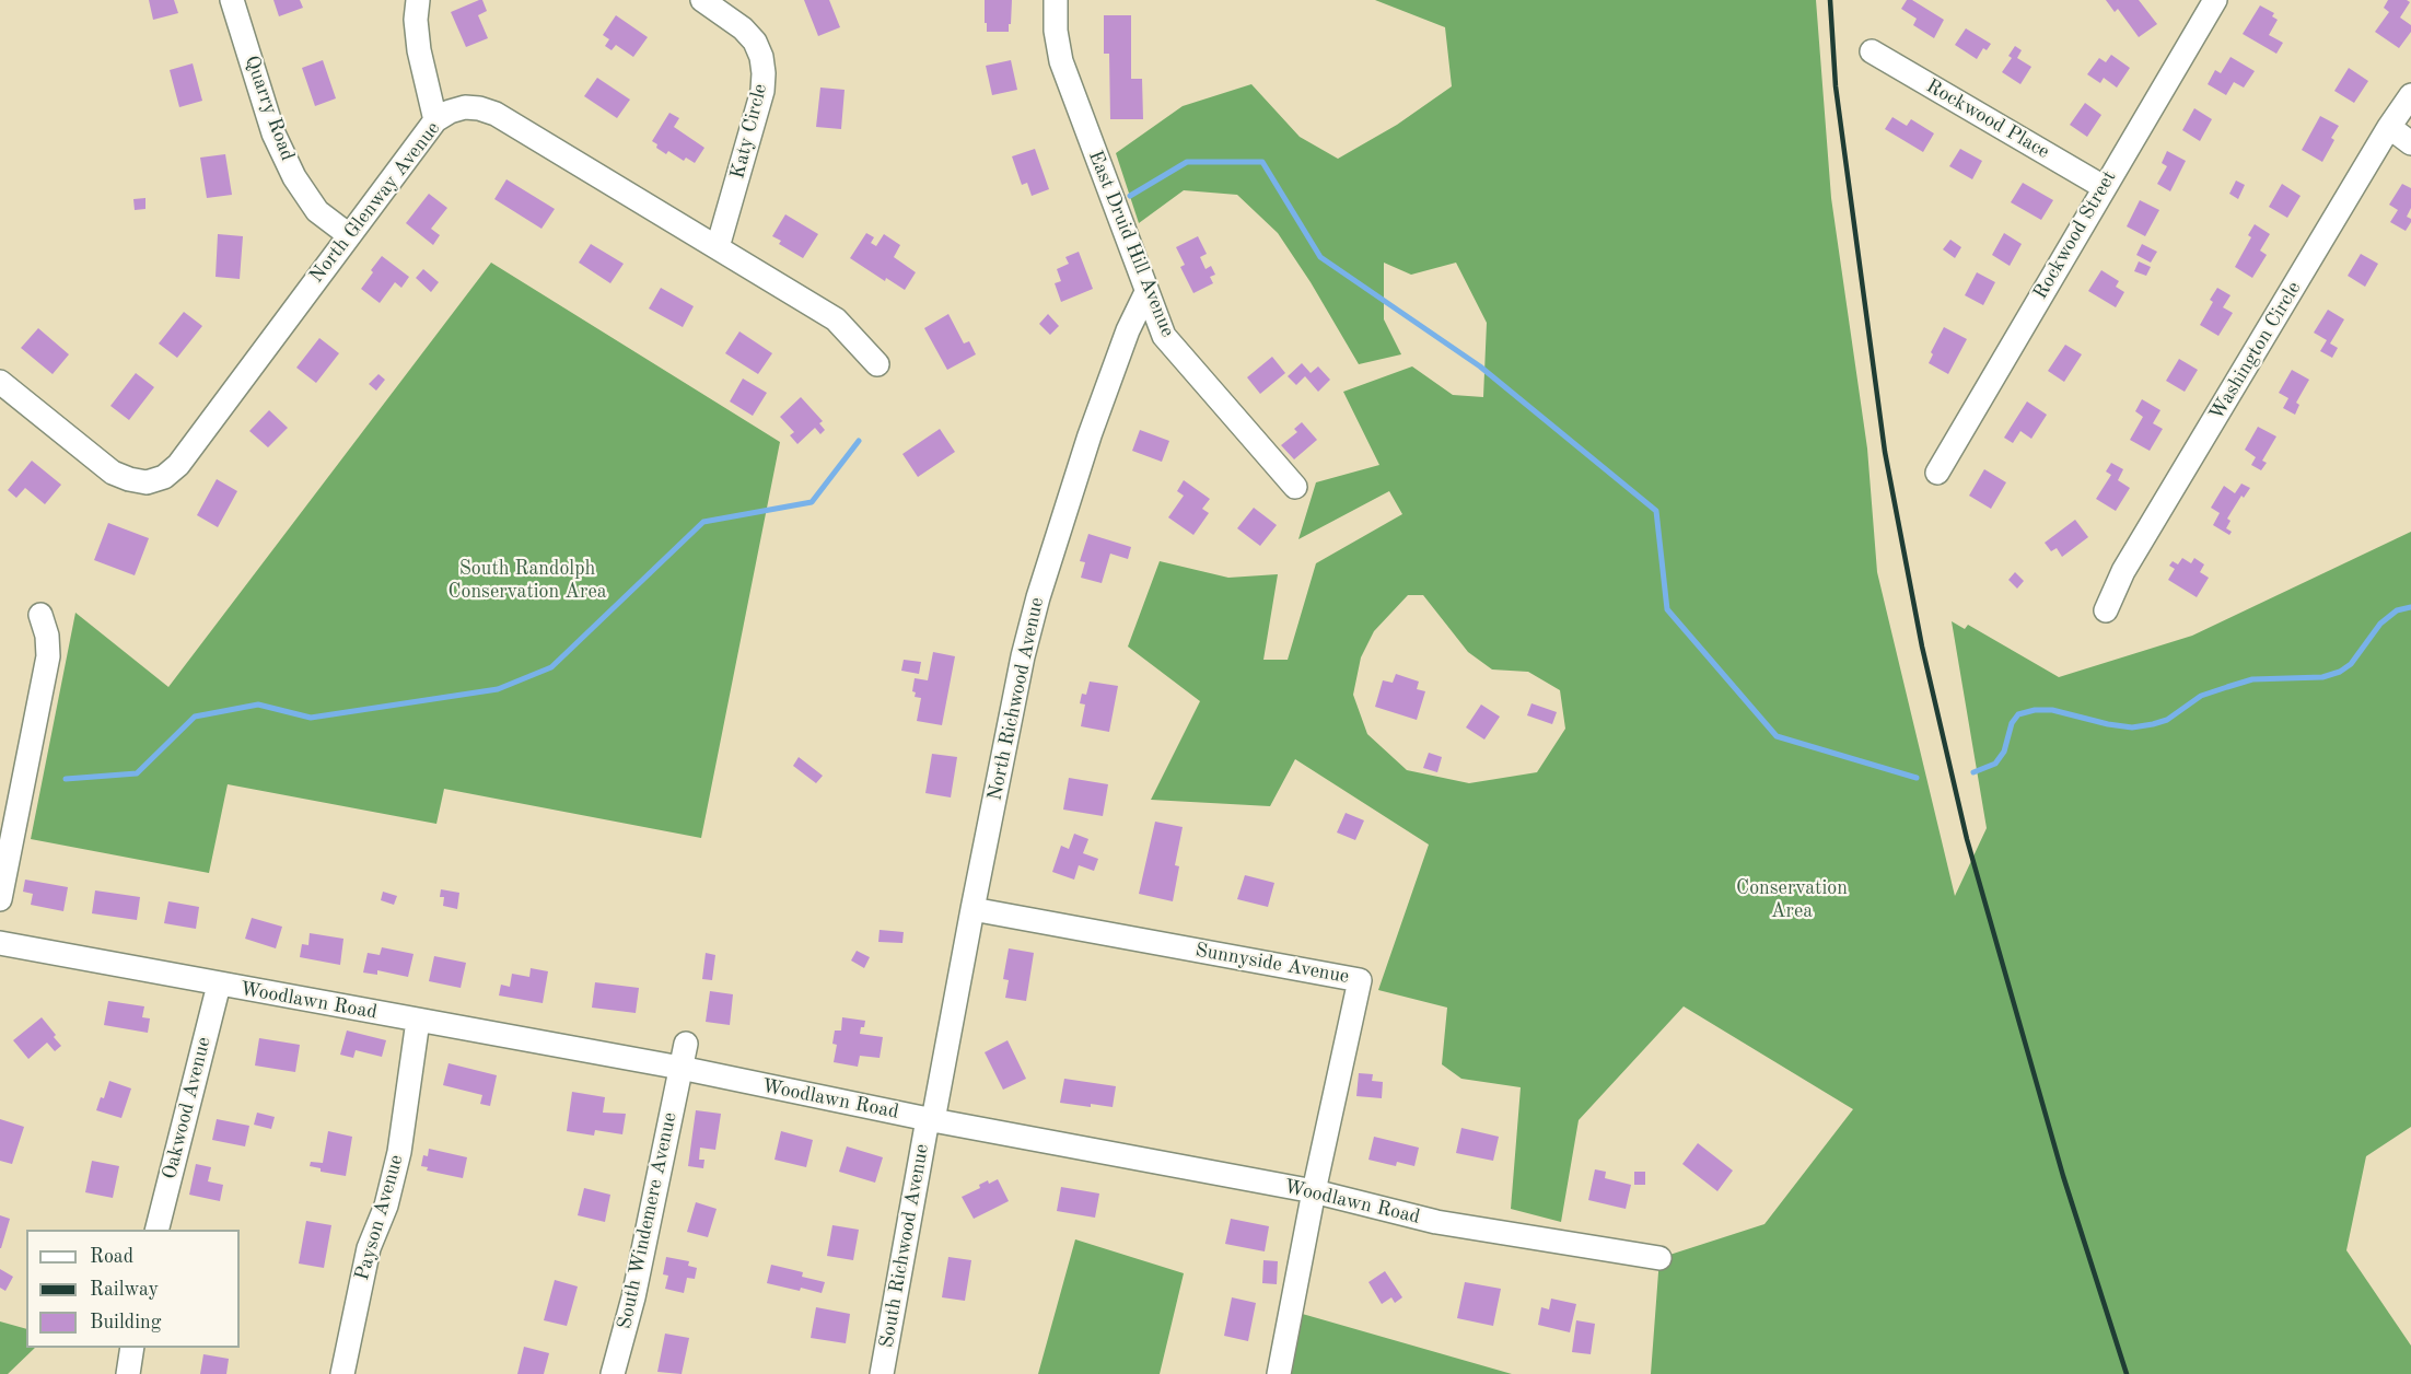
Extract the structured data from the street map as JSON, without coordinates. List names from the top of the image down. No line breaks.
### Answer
{"streets":{"street":["Quarry Road","Rockwood Place","Katy Circle","North Glenway Avenue","Rockwood Street","East Druid Hill Avenue","Washington Circle","North Richwood Avenue","Sunnyside Avenue","Woodlawn Road","Oakwood Avenue","Payson Avenue","South Windemere Avenue","South Richwood Avenue"]},"crossings":[["Quarry Road","North Glenway Avenue"],["Rockwood Place","Rockwood Street"],["Katy Circle","North Glenway Avenue"],["East Druid Hill Avenue","North Richwood Avenue"],["North Richwood Avenue","Sunnyside Avenue"],["North Richwood Avenue","Woodlawn Road"],["North Richwood Avenue","South Richwood Avenue"],["Sunnyside Avenue","Woodlawn Road"],["Woodlawn Road","Oakwood Avenue"],["Woodlawn Road","Payson Avenue"],["Woodlawn Road","South Windemere Avenue"],["Woodlawn Road","South Richwood Avenue"]],"parks":["South Randolph Conservation Area","Conservation Area"],"legend":["Road","Railway","Building"]}
